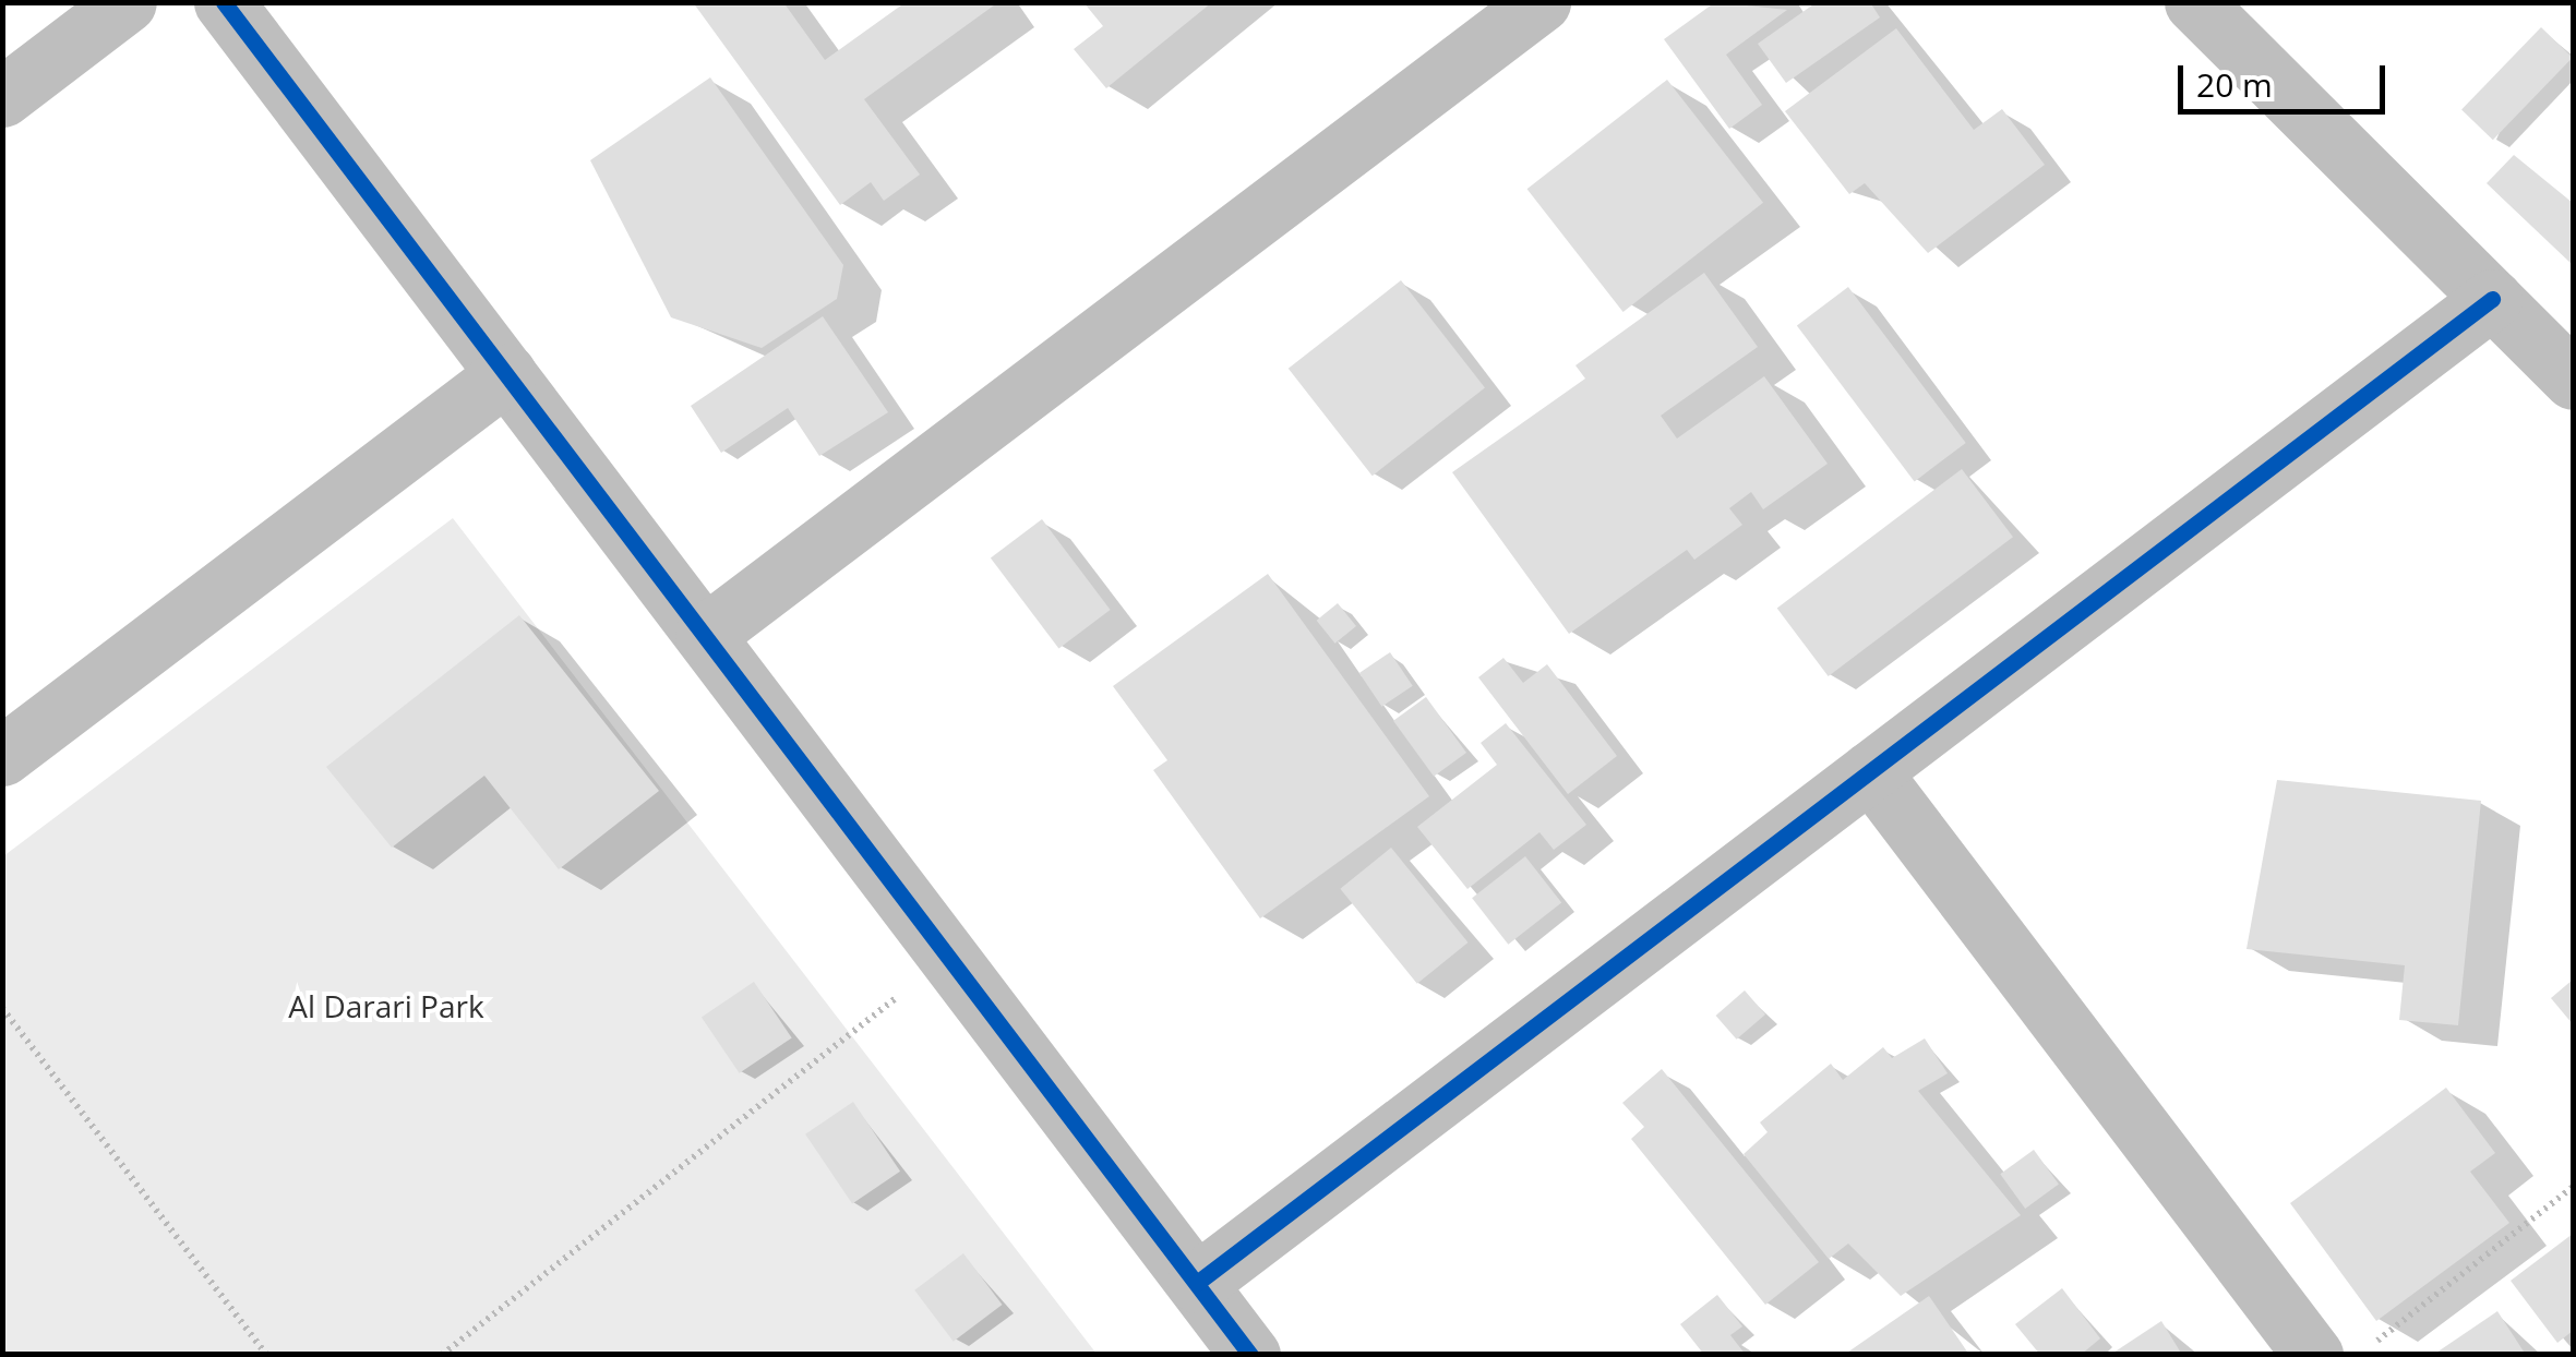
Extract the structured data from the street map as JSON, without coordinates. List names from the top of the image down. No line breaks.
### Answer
{"parks":["Al Darari Park"],"scale_bar":"20 m"}
